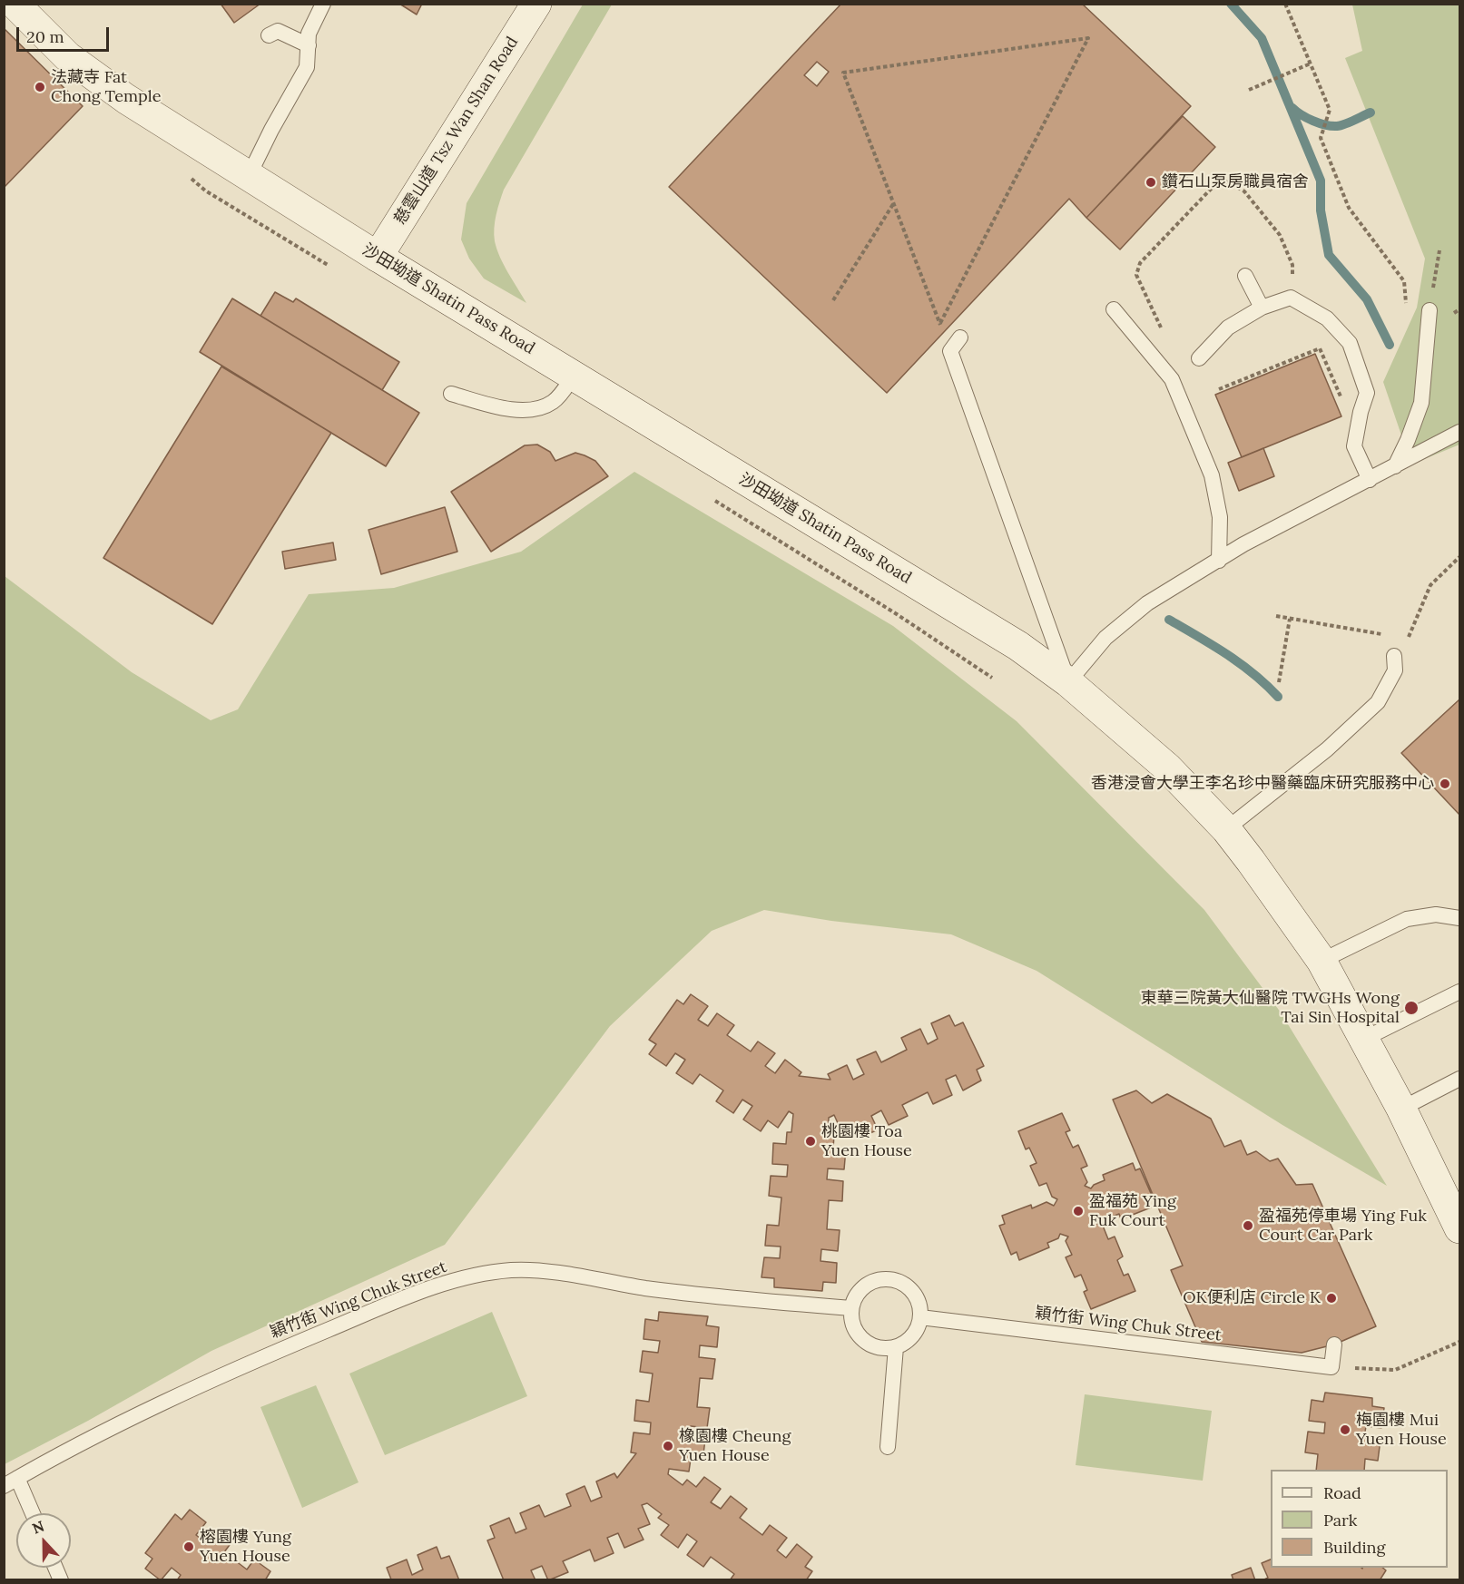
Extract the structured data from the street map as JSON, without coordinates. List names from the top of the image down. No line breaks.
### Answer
{"streets":{"main road":["慈雲山道 Tsz Wan Shan Road","沙田坳道 Shatin Pass Road"],"lane":["穎竹街 Wing Chuk Street"]},"crossings":[["慈雲山道 Tsz Wan Shan Road","沙田坳道 Shatin Pass Road"]],"places":["法藏寺 Fat Chong Temple","鑽石山泵房職員宿舍","香港浸會大學王李名珍中醫藥臨床研究服務中心","東華三院黃大仙醫院 TWGHs Wong Tai Sin Hospital","桃園樓 Toa Yuen House","盈福苑 Ying Fuk Court","盈福苑停車場 Ying Fuk Court Car Park","OK便利店 Circle K","梅園樓 Mui Yuen House","橡園樓 Cheung Yuen House","榕園樓 Yung Yuen House"],"legend":["Road","Park","Building"],"scale_bar":"20 m","north":"top"}
